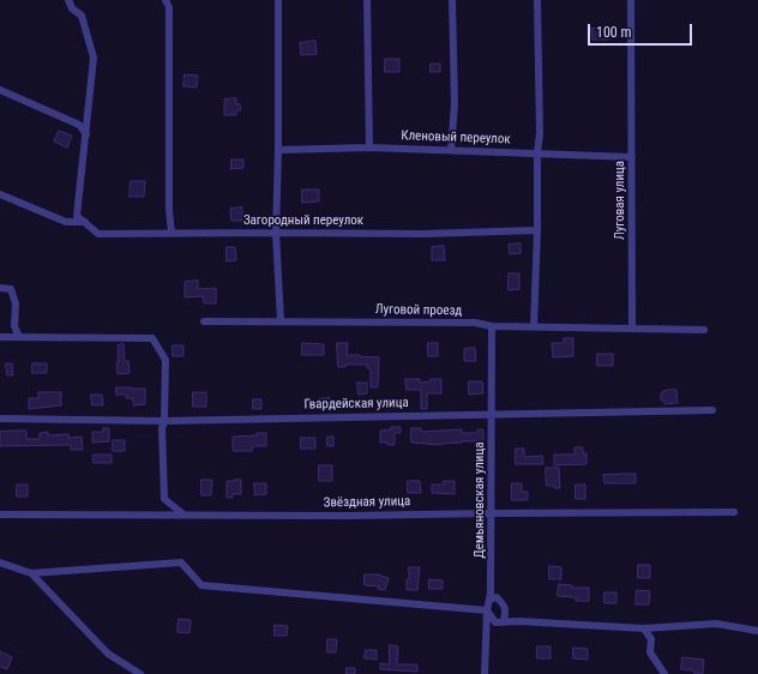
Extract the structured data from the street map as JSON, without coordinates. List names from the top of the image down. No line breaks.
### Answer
{"streets":{"street":["Кленовый переулок","Луговая улица","Загородный переулок","Луговой проезд","Гвардейская улица","Демьяновская улица","Звёздная улица"]},"crossings":[["Кленовый переулок","Луговая улица"],["Луговая улица","Луговой проезд"],["Луговой проезд","Демьяновская улица"],["Гвардейская улица","Демьяновская улица"],["Демьяновская улица","Звёздная улица"]],"scale_bar":"100 m"}
